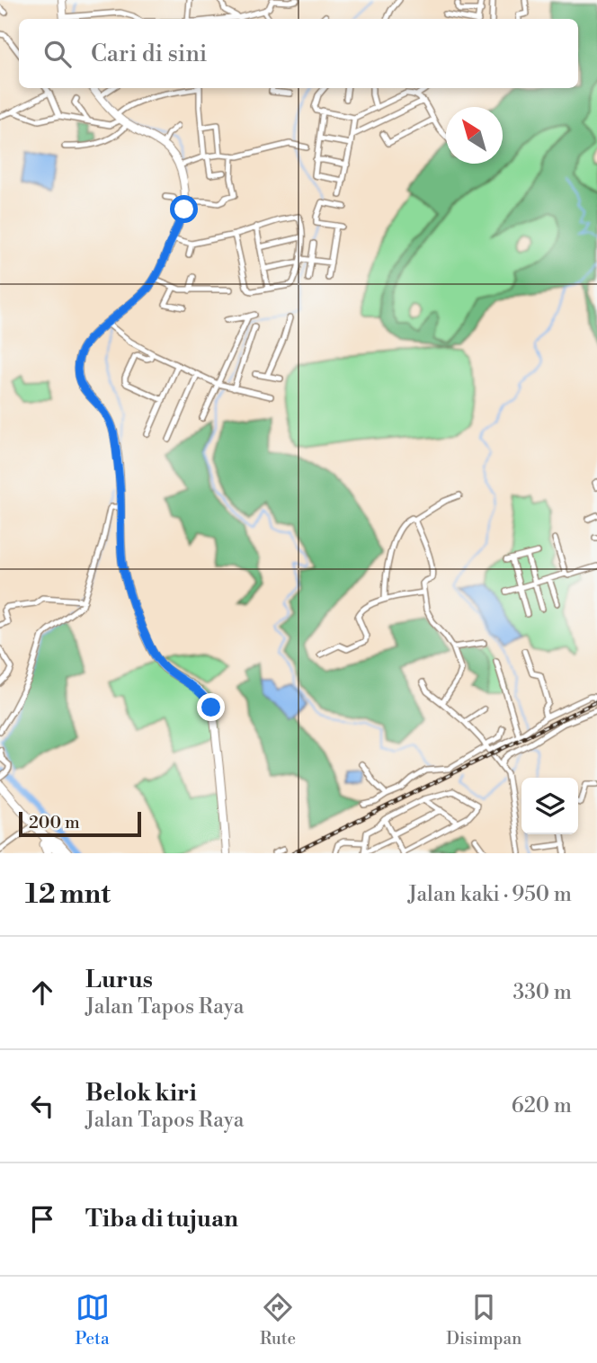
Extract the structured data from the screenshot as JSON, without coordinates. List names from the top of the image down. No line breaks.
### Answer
{"scale_bar":"200 m","north":"top left","page":{"search":"Cari di sini","scale":"200 m","heading":["12 mnt","Jalan kaki · 950 m"],"list":[["Lurus","Jalan Tapos Raya","330 m"],["Belok kiri","Jalan Tapos Raya","620 m"],"Tiba di tujuan"],"nav":["Peta","Rute","Disimpan"]}}
